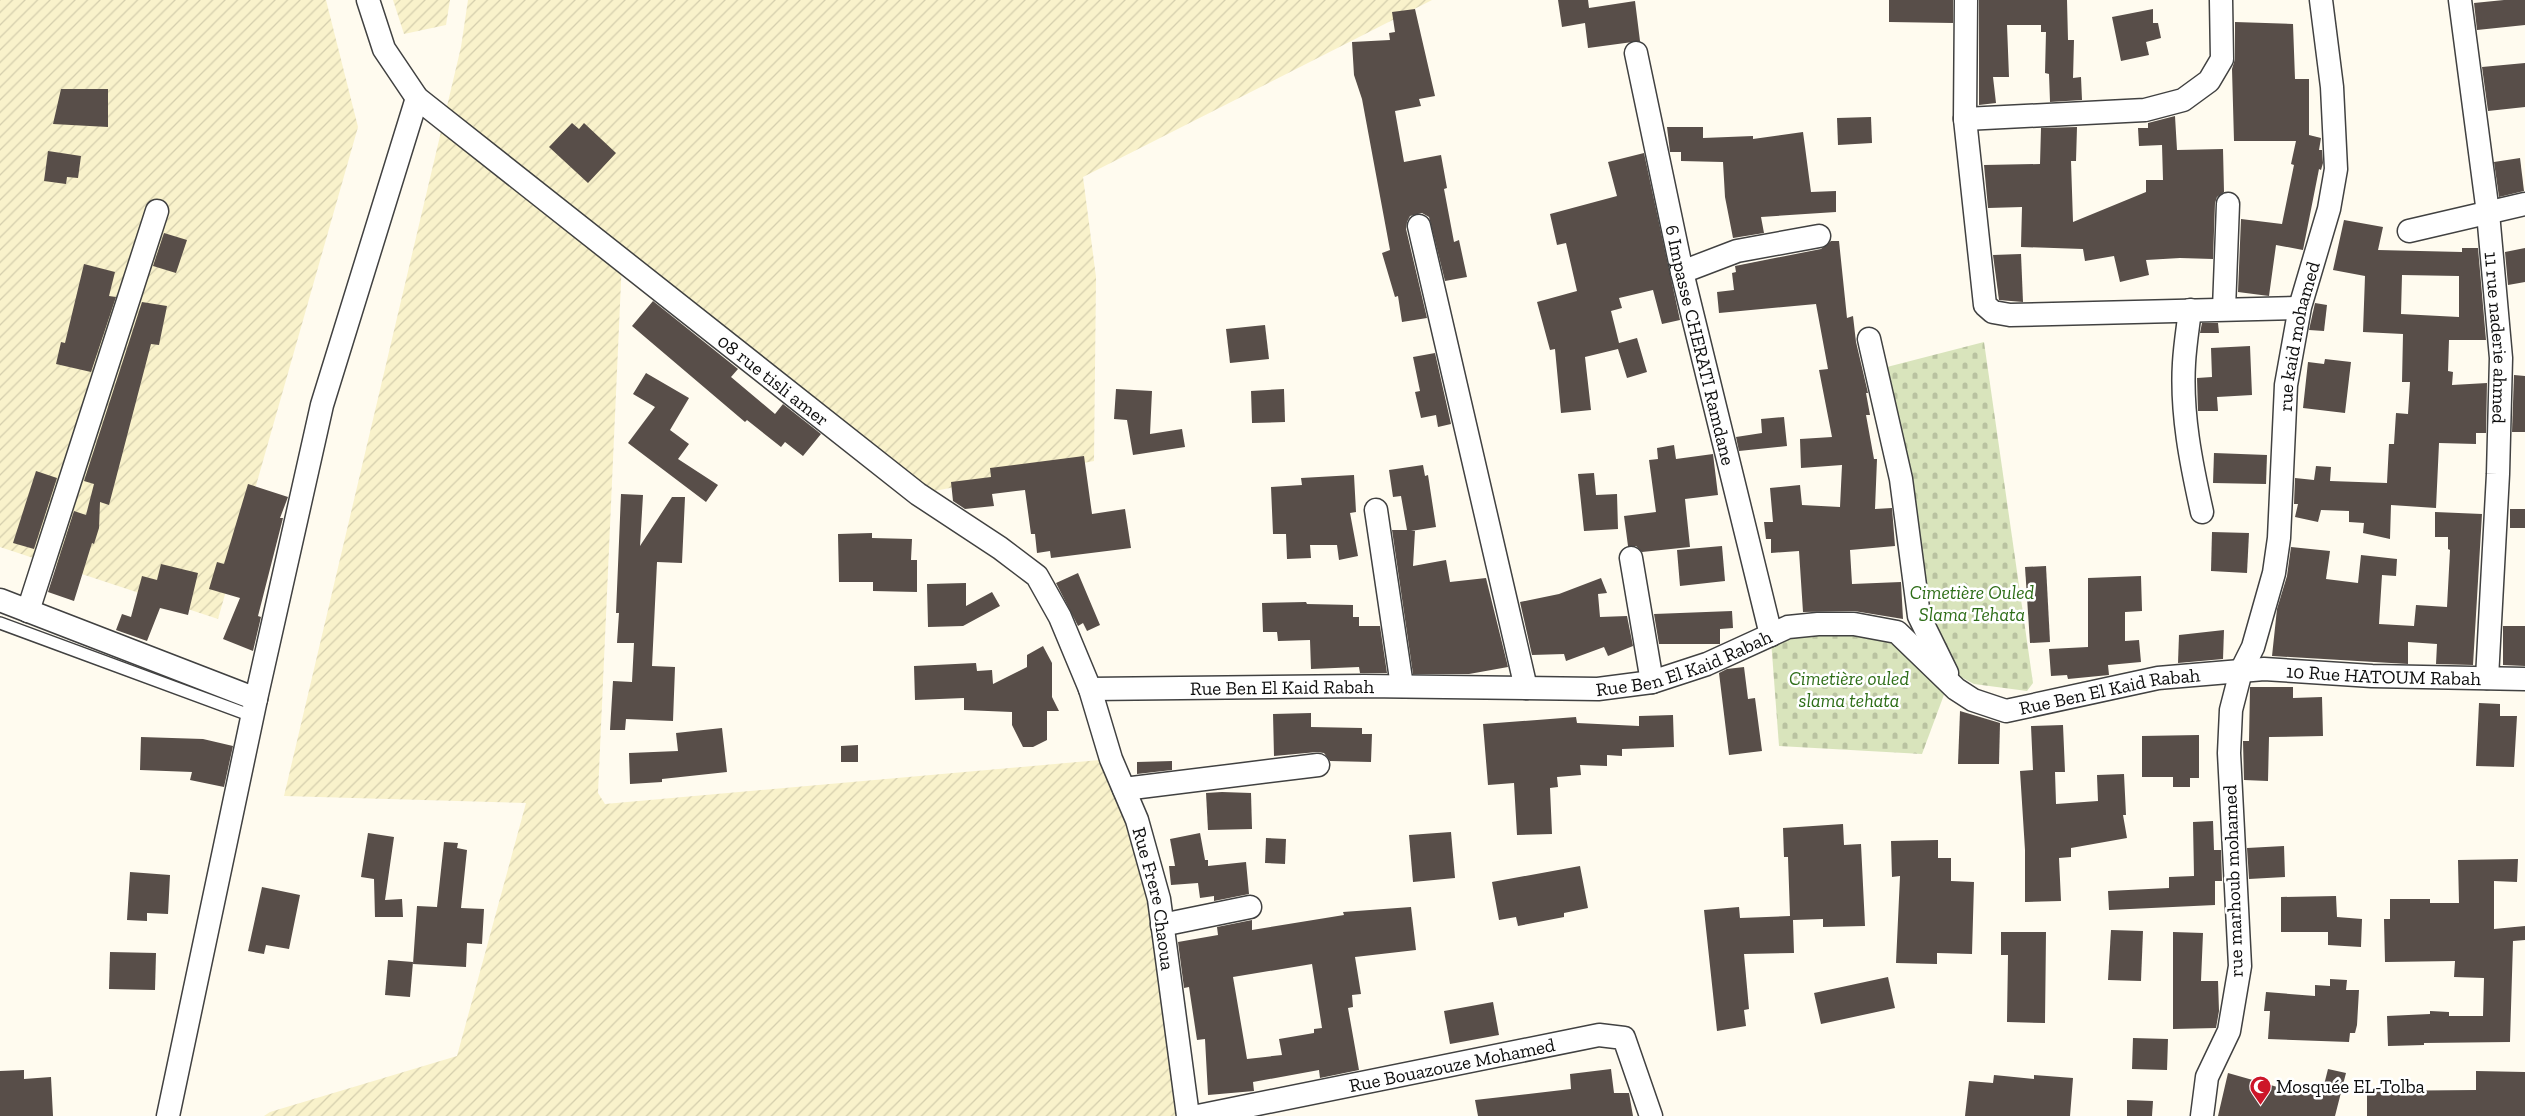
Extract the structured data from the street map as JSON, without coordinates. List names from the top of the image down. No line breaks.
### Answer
{"streets":{"street":["rue kaid mohamed","11 rue naderie ahmed","6 Impasse CHERATI Ramdane","08 rue tisli amer","Rue Ben El Kaid Rabah","10 Rue HATOUM Rabah","rue marhoub mohamed","Rue Frere Chaoua","Rue Bouazouze Mohamed"]},"crossings":[["rue kaid mohamed","Rue Ben El Kaid Rabah"],["rue kaid mohamed","10 Rue HATOUM Rabah"],["rue kaid mohamed","rue marhoub mohamed"],["11 rue naderie ahmed","10 Rue HATOUM Rabah"],["6 Impasse CHERATI Ramdane","Rue Ben El Kaid Rabah"],["08 rue tisli amer","Rue Ben El Kaid Rabah"],["08 rue tisli amer","Rue Frere Chaoua"],["Rue Ben El Kaid Rabah","10 Rue HATOUM Rabah"],["Rue Ben El Kaid Rabah","rue marhoub mohamed"],["Rue Ben El Kaid Rabah","Rue Frere Chaoua"],["10 Rue HATOUM Rabah","rue marhoub mohamed"]],"parks":["Cimetière Ouled Slama Tehata","Cimetière ouled slama tehata"],"places":{"mosque":["Mosquée EL-Tolba"]}}
